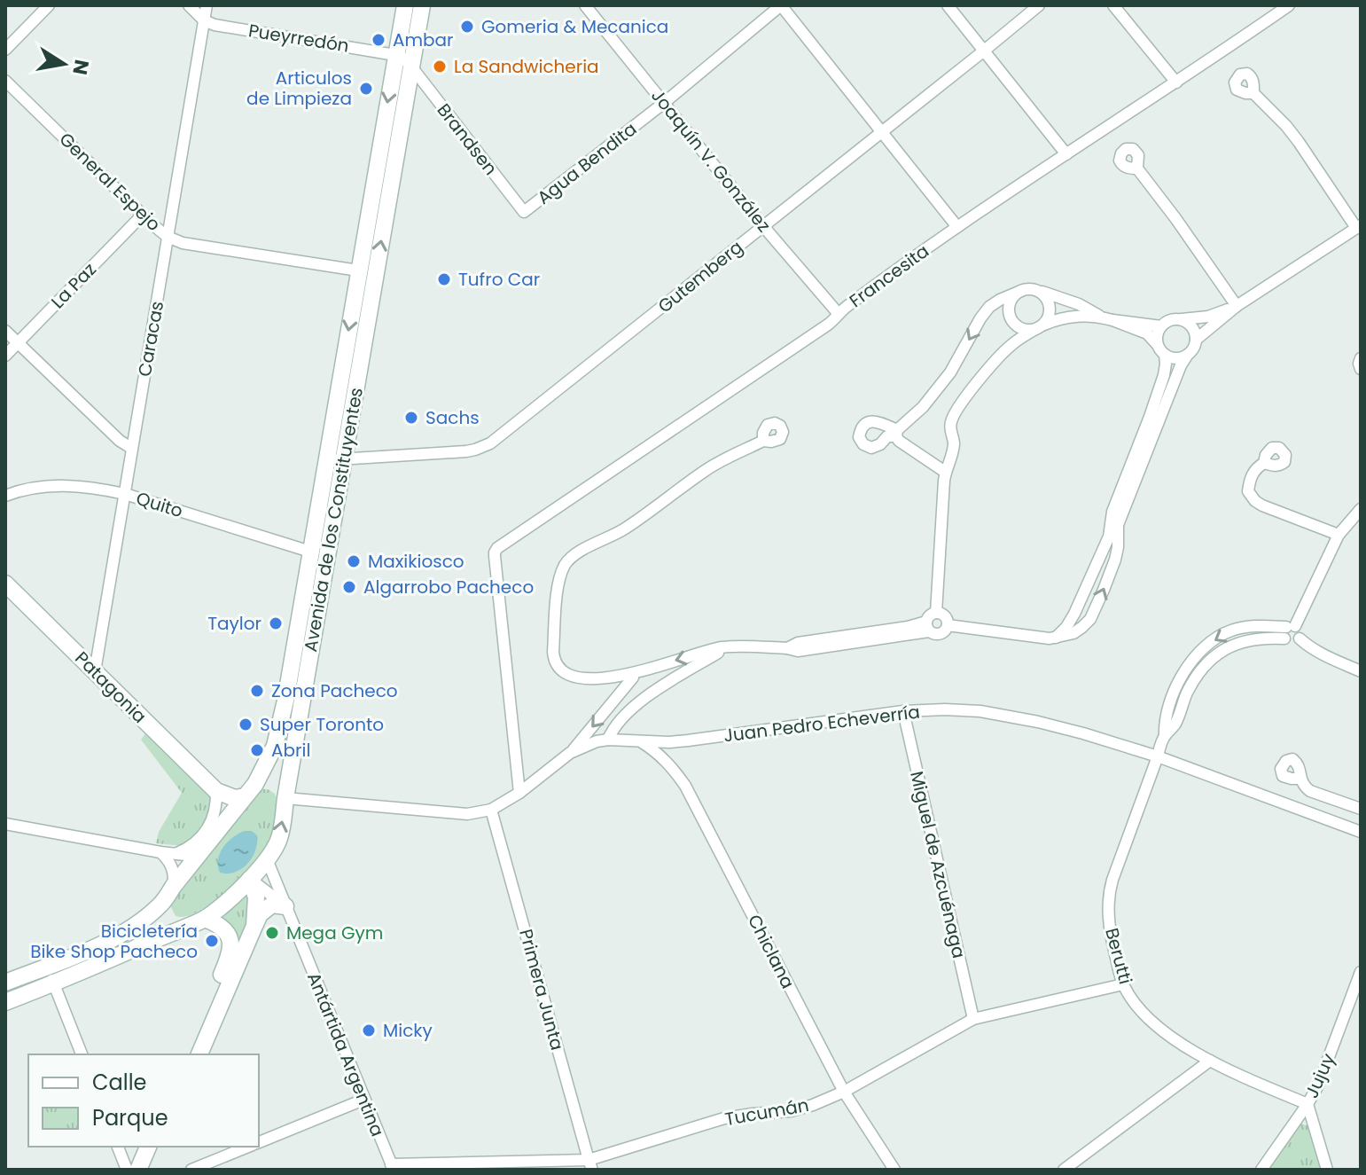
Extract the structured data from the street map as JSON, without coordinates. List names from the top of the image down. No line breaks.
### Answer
{"streets":{"main road":["Avenida de los Constituyentes","Patagonia"],"street":["Pueyrredón","Brandsen","Joaquín V. González","Agua Bendita","General Espejo","Francesita","Gutemberg","La Paz","Caracas","Quito","Juan Pedro Echeverría","Miguel de Azcuénaga","Chiclana","Berutti","Primera Junta","Antártida Argentina","Jujuy","Tucumán"]},"crossings":[["Pueyrredón","Caracas"],["Pueyrredón","Avenida de los Constituyentes"],["Brandsen","Agua Bendita"],["Brandsen","Avenida de los Constituyentes"],["Joaquín V. González","Agua Bendita"],["Joaquín V. González","Francesita"],["Joaquín V. González","Gutemberg"],["General Espejo","La Paz"],["General Espejo","Caracas"],["General Espejo","Avenida de los Constituyentes"],["Francesita","Juan Pedro Echeverría"],["Gutemberg","Avenida de los Constituyentes"],["Caracas","Quito"],["Caracas","Patagonia"],["Quito","Avenida de los Constituyentes"],["Avenida de los Constituyentes","Juan Pedro Echeverría"],["Avenida de los Constituyentes","Antártida Argentina"],["Juan Pedro Echeverría","Miguel de Azcuénaga"],["Juan Pedro Echeverría","Chiclana"],["Juan Pedro Echeverría","Berutti"],["Juan Pedro Echeverría","Primera Junta"],["Miguel de Azcuénaga","Tucumán"],["Chiclana","Tucumán"],["Berutti","Jujuy"],["Berutti","Tucumán"],["Primera Junta","Tucumán"],["Antártida Argentina","Tucumán"]],"places":["Gomeria & Mecanica","Ambar","La Sandwicheria","Articulos de Limpieza","Tufro Car","Sachs","Maxikiosco","Algarrobo Pacheco","Taylor","Zona Pacheco","Super Toronto","Abril","Mega Gym","Bicicletería Bike Shop Pacheco","Micky"],"legend":["Calle","Parque"],"north":"right"}
